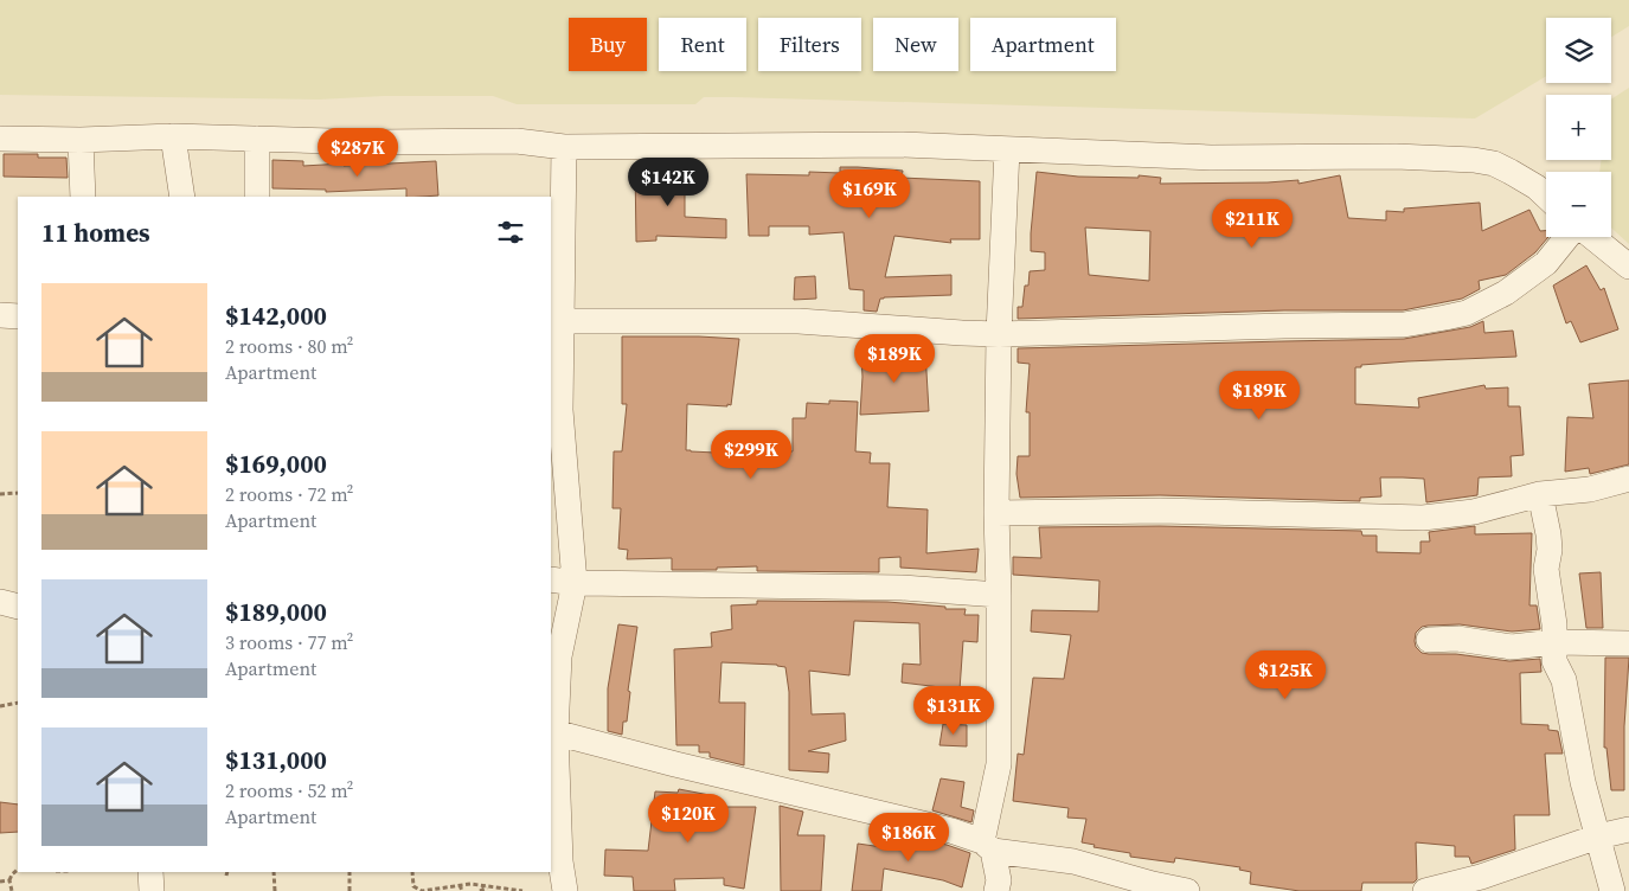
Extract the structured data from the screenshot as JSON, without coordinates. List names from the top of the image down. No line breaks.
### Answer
{"page":{"map_buttons":["+","−"],"chip":["Buy","Rent","Filters","New","Apartment"],"price":["$287K","$142K","$169K","$211K","$189K","$189K","$299K","$125K","$131K","$120K","$186K"],"heading":"11 homes","list":[{"name":"$142,000","note":"2 rooms · 80 m² · Apartment"},{"name":"$169,000","note":"2 rooms · 72 m² · Apartment"},{"name":"$189,000","note":"3 rooms · 77 m² · Apartment"},{"name":"$131,000","note":"2 rooms · 52 m² · Apartment"}]}}
